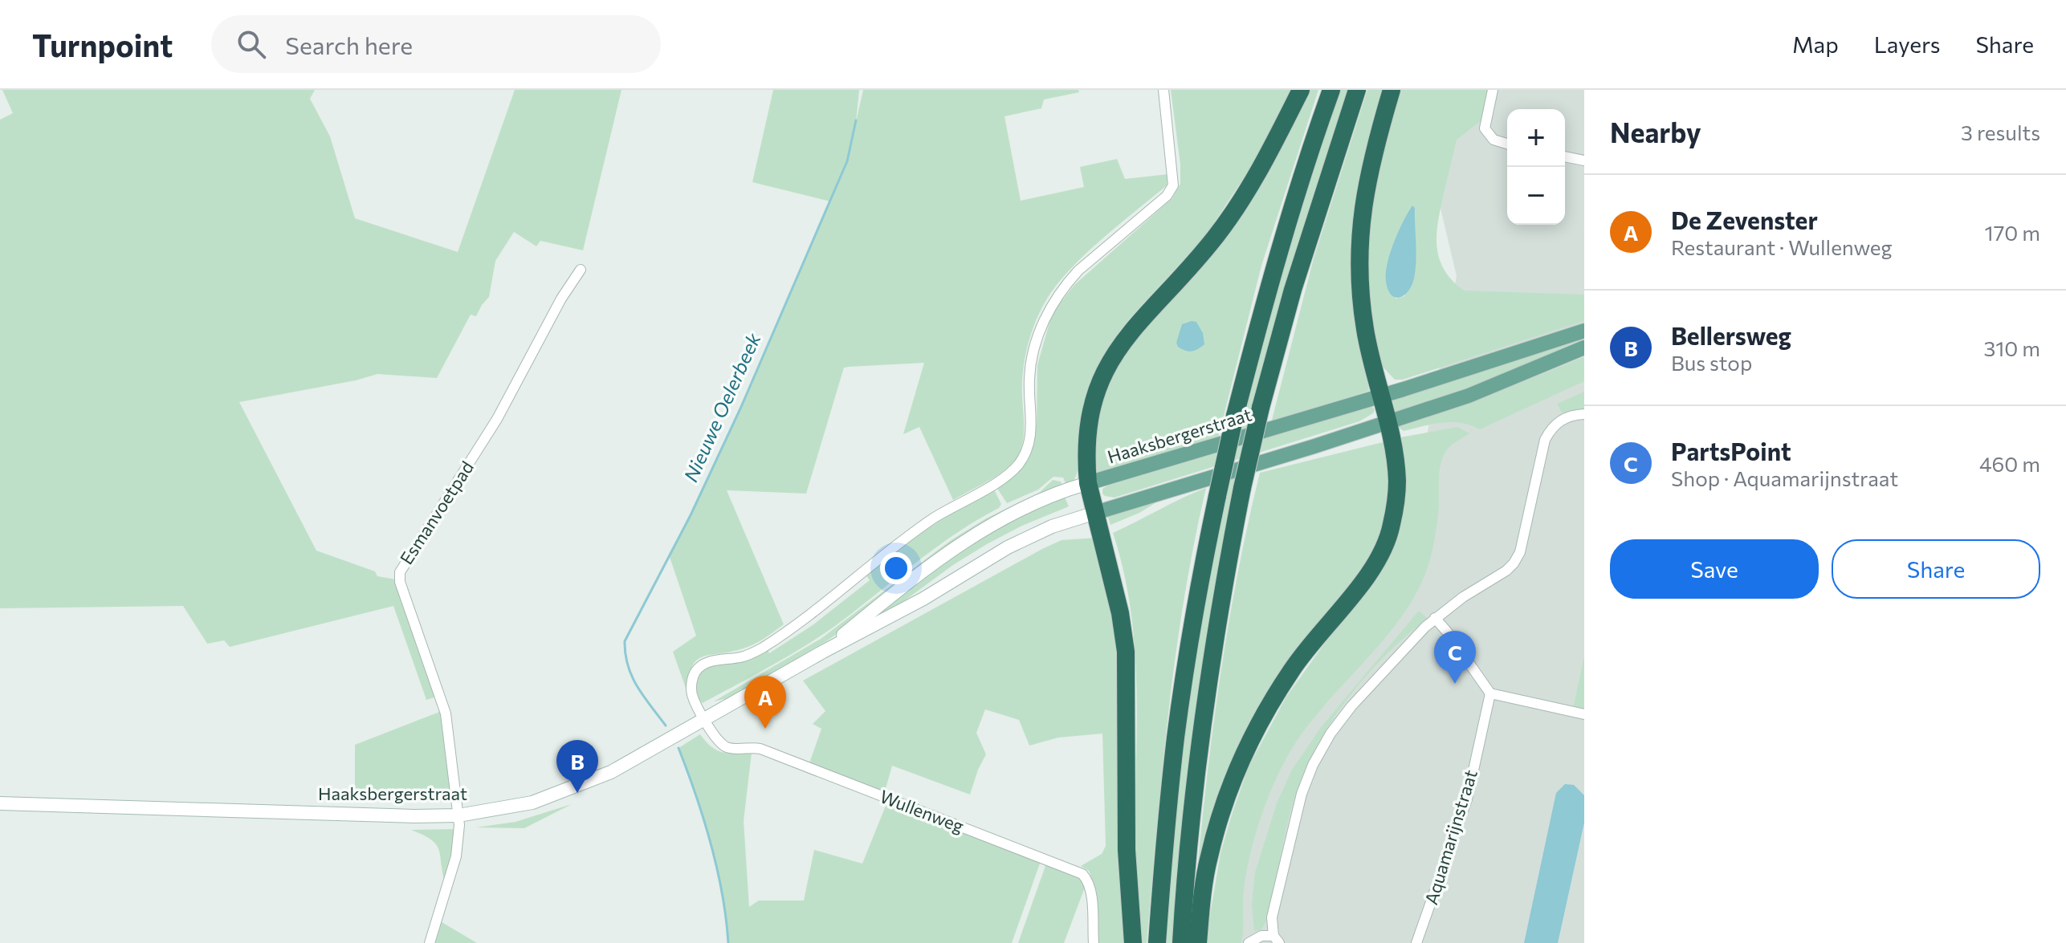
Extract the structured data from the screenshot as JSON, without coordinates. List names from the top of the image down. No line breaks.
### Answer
{"streets":{"main road":["Haaksbergerstraat"],"street":["Esmanvoetpad","Wullenweg","Aquamarijnstraat"]},"crossings":[["Haaksbergerstraat","Esmanvoetpad"],["Haaksbergerstraat","Wullenweg"]],"water":["Nieuwe Oelerbeek"],"page":{"header":"Turnpoint","search":"Search here","nav":["Map","Layers","Share"],"heading":["Nearby","3 results"],"map_buttons":["+","−"],"list":[{"mark":"A","name":"De Zevenster","note":"Restaurant · Wullenweg","value":"170 m"},{"mark":"B","name":"Bellersweg","note":"Bus stop","value":"310 m"},{"mark":"C","name":"PartsPoint","note":"Shop · Aquamarijnstraat","value":"460 m"}],"buttons":["Save","Share"],"pins":["C","A","B"]}}
